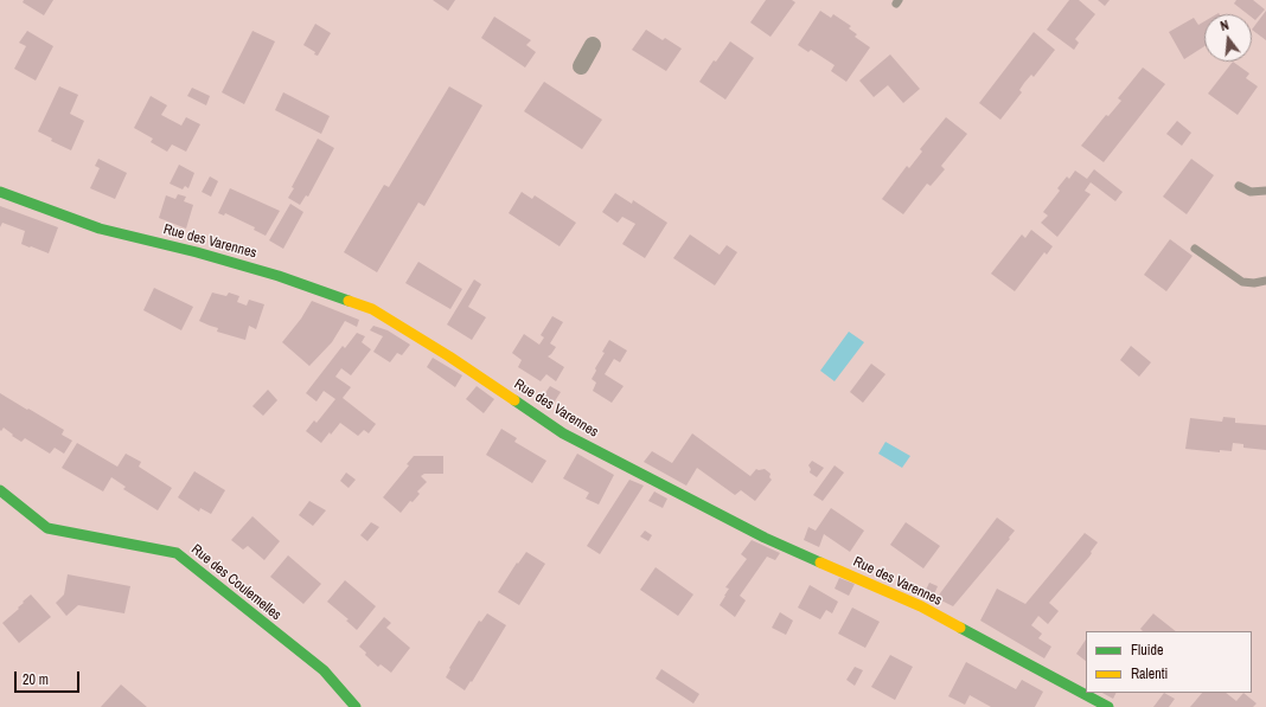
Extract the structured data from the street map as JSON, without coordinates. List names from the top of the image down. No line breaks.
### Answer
{"streets":{"street":["Rue des Varennes","Rue des Coulemelles"]},"legend":["Fluide","Ralenti"],"scale_bar":"20 m","north":"top"}
